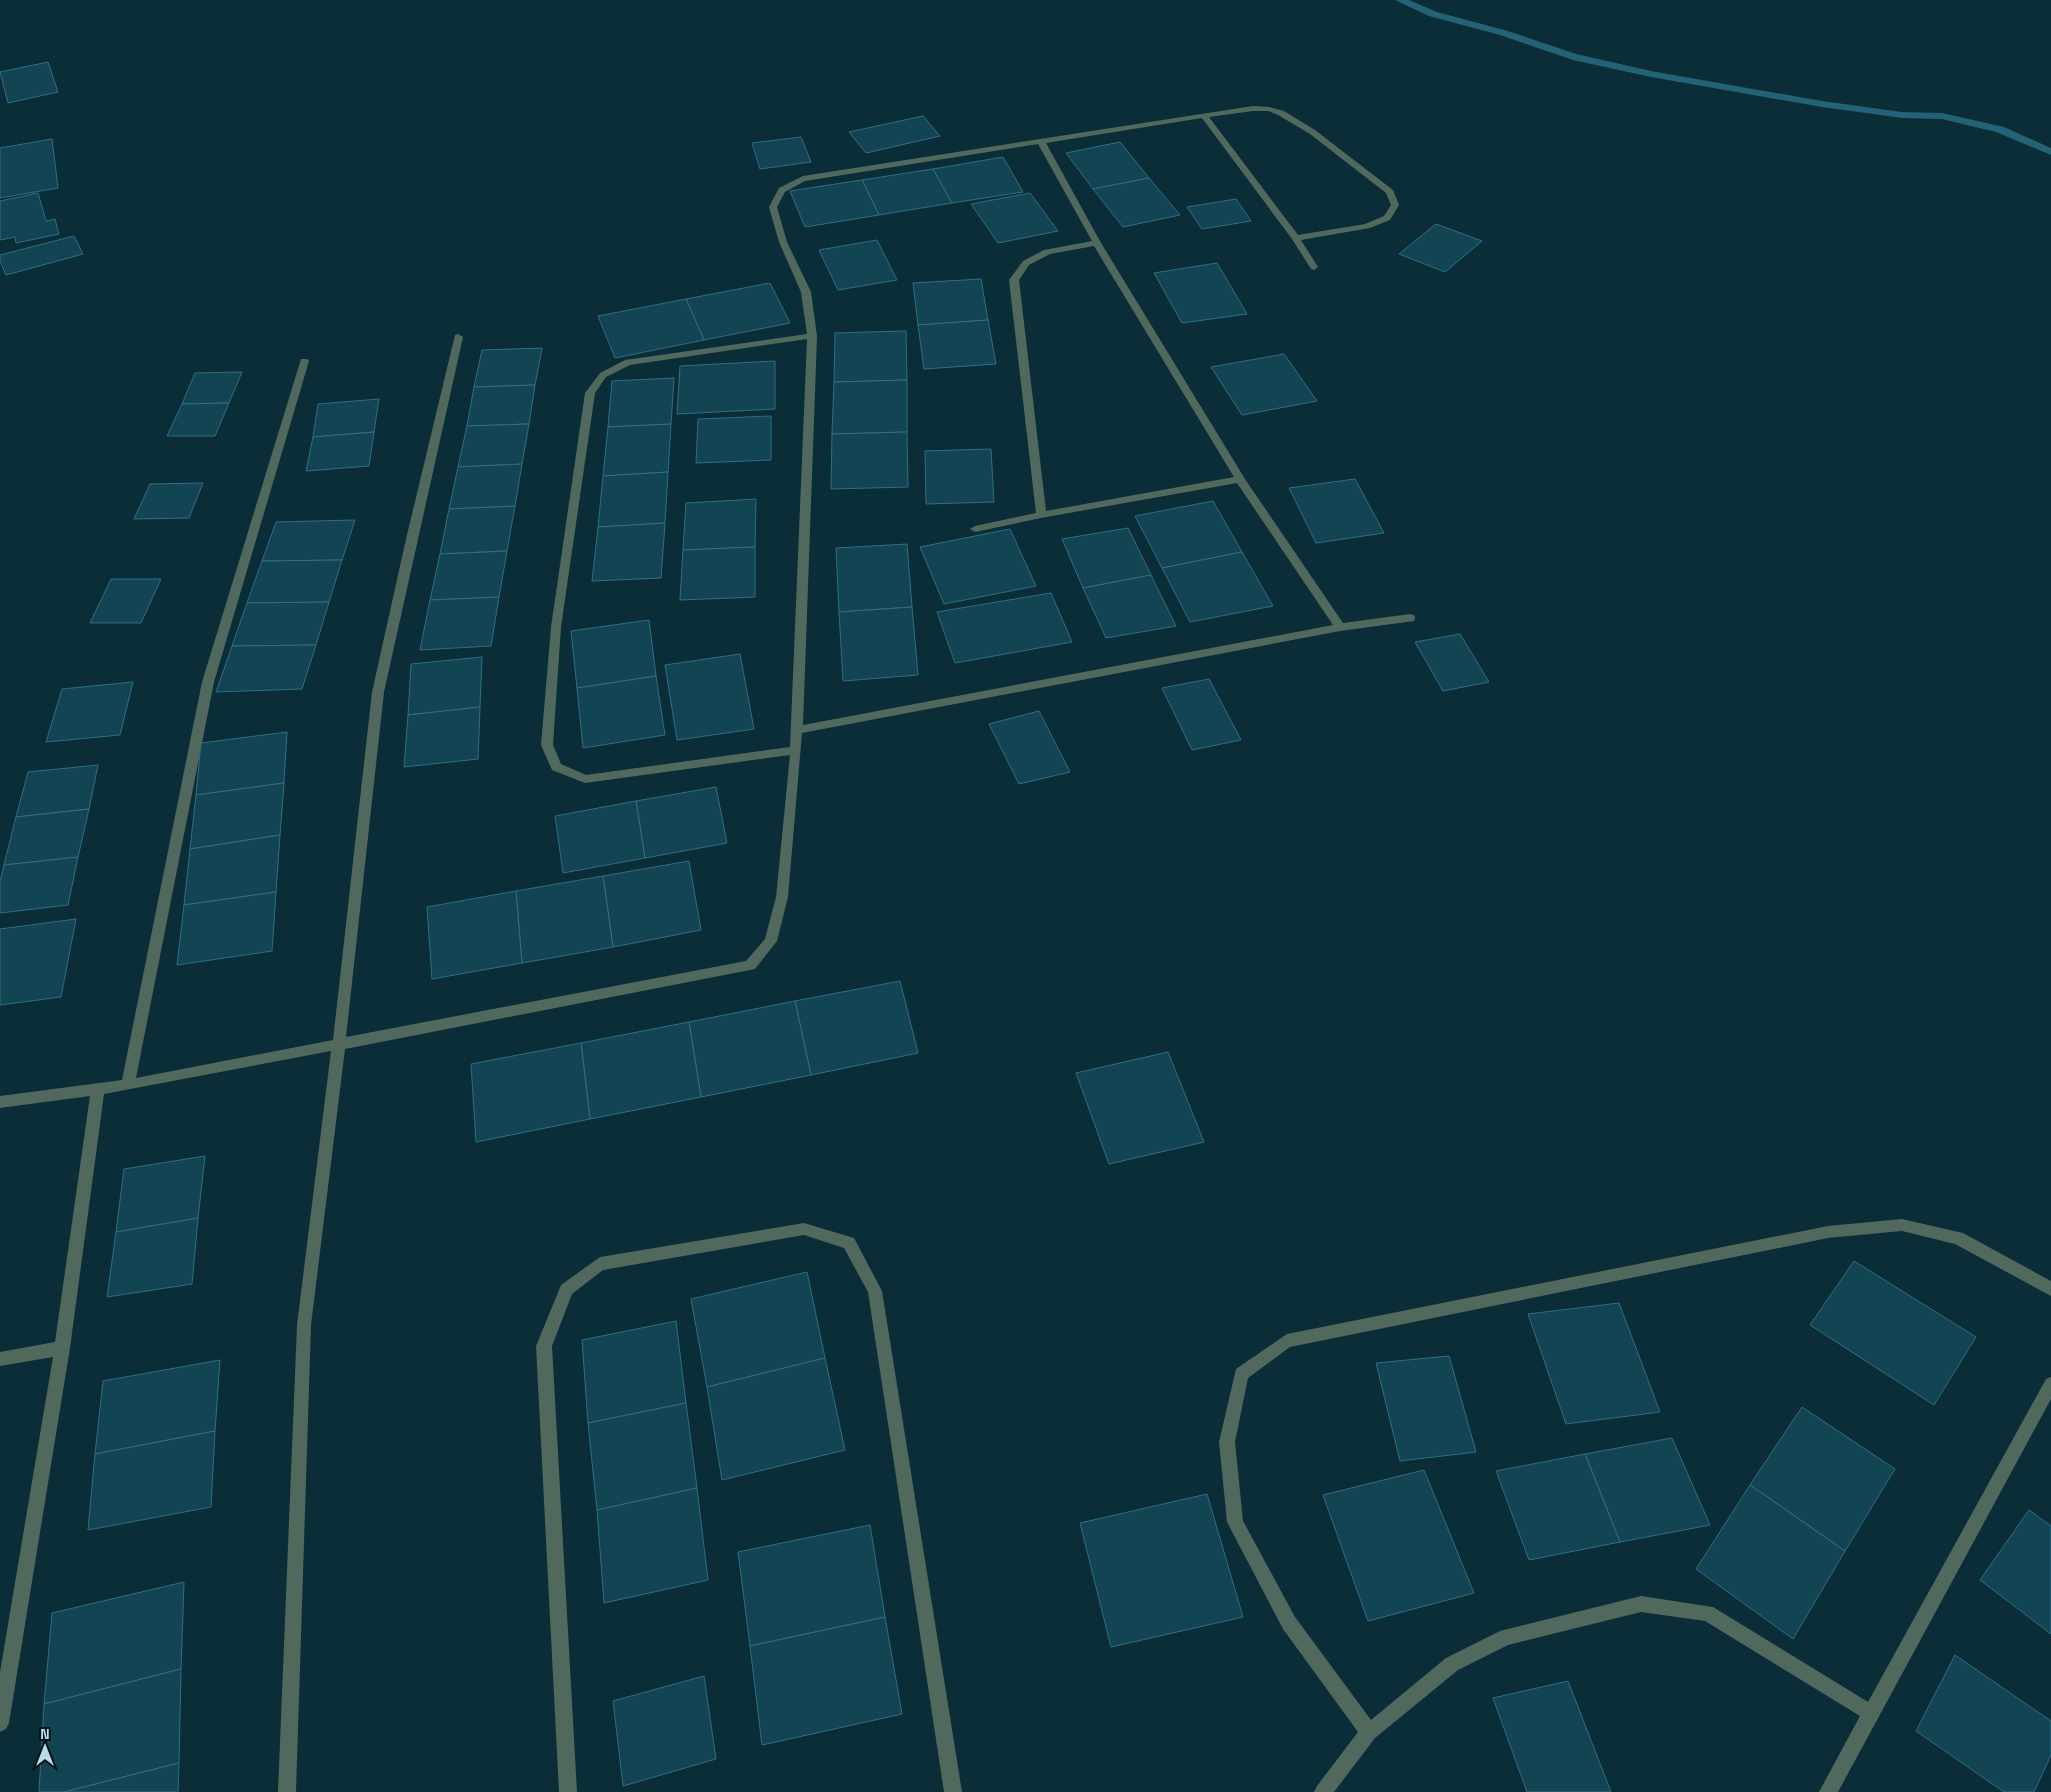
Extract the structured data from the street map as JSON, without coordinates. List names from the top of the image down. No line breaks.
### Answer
{"north":"top"}
